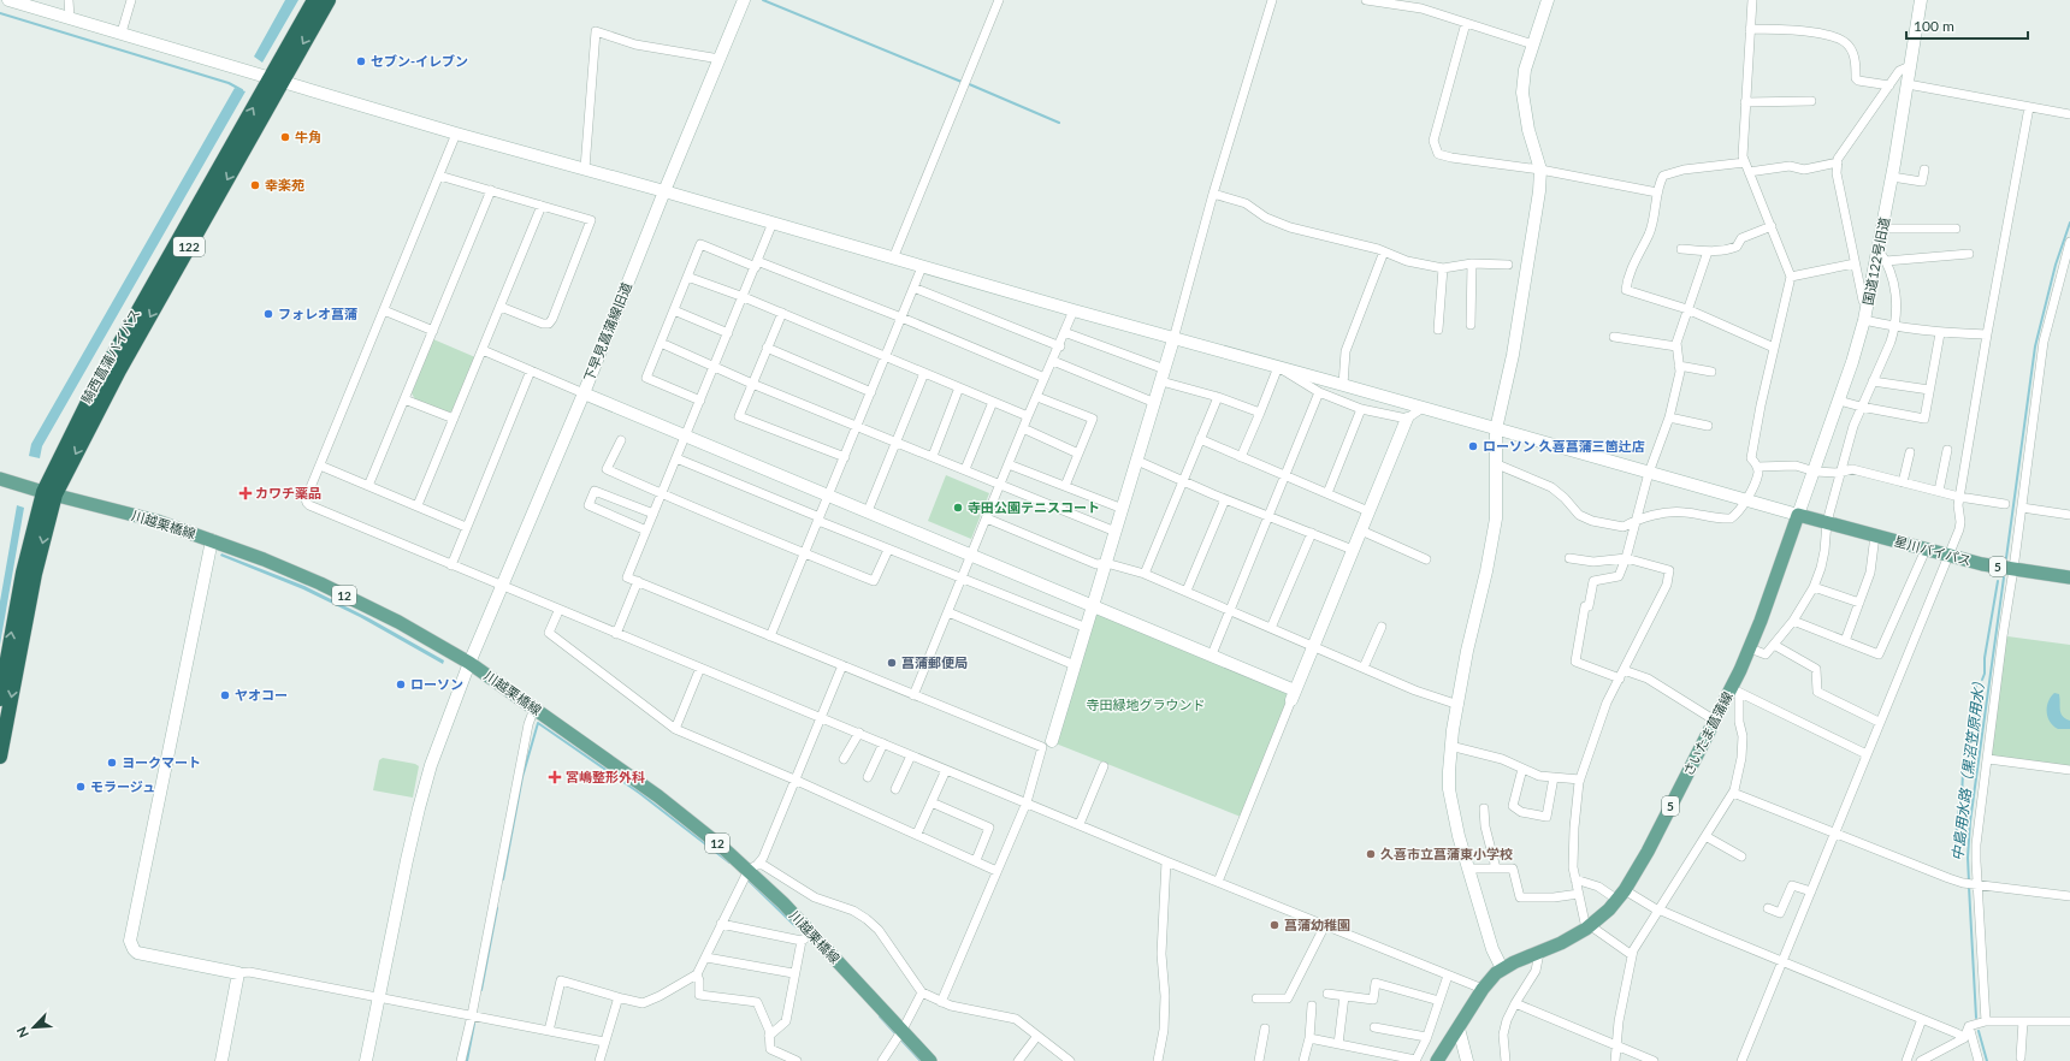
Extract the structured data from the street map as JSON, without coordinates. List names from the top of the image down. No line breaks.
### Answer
{"streets":{"highway":["122","騎西菖蒲バイパス"],"main road":["川越栗橋線","星川バイパス","5","12","さいたま菖蒲線"],"street":["国道122号旧道","下早見菖蒲線旧道"]},"crossings":[["国道122号旧道","星川バイパス"],["国道122号旧道","さいたま菖蒲線"],["下早見菖蒲線旧道","川越栗橋線"],["騎西菖蒲バイパス","川越栗橋線"],["星川バイパス","さいたま菖蒲線"]],"water":["中島用水路（黒沼笠原用水）"],"parks":["寺田緑地グラウンド"],"places":{"other":["セブン-イレブン","牛角","幸楽苑","フォレオ菖蒲","ローソン 久喜菖蒲三箇辻店","寺田公園テニスコート","菖蒲郵便局","ローソン","ヤオコー","ヨークマート","モラージュ","久喜市立菖蒲東小学校","菖蒲幼稚園"],"health":["カワチ薬品","宮嶋整形外科"]},"scale_bar":"100 m","north":"bottom left"}
